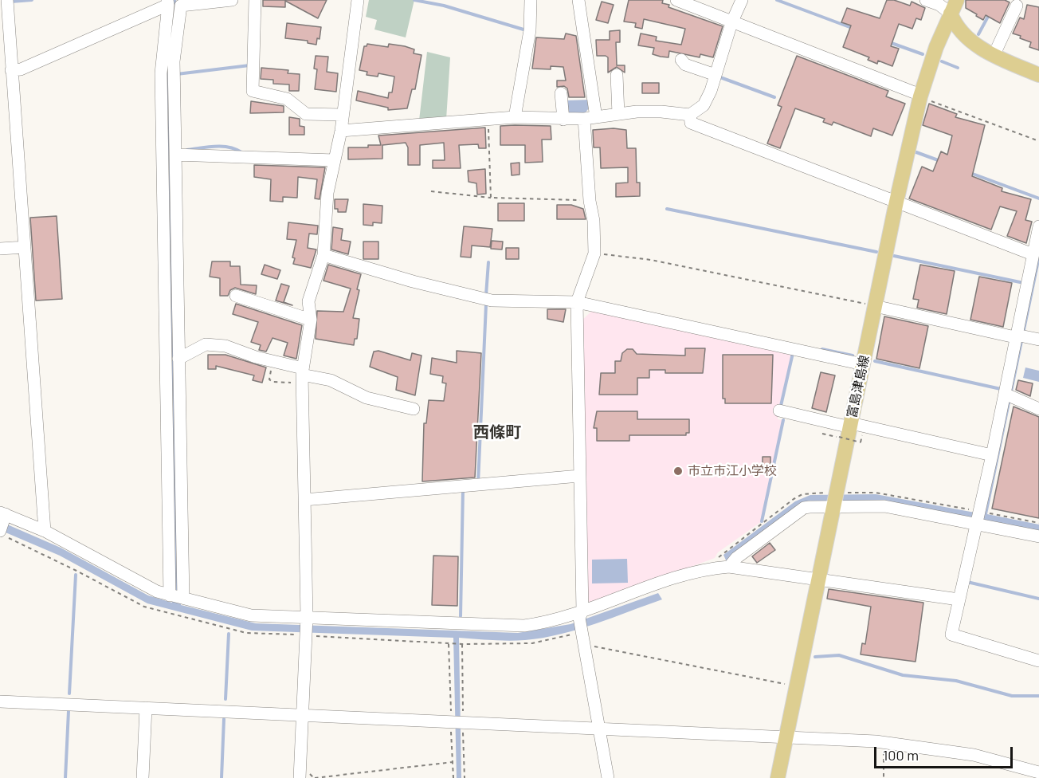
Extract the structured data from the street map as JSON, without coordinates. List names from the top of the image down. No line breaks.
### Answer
{"streets":{"main road":["富島津島線"]},"districts":["西條町"],"places":["市立市江小学校"],"scale_bar":"100 m"}
